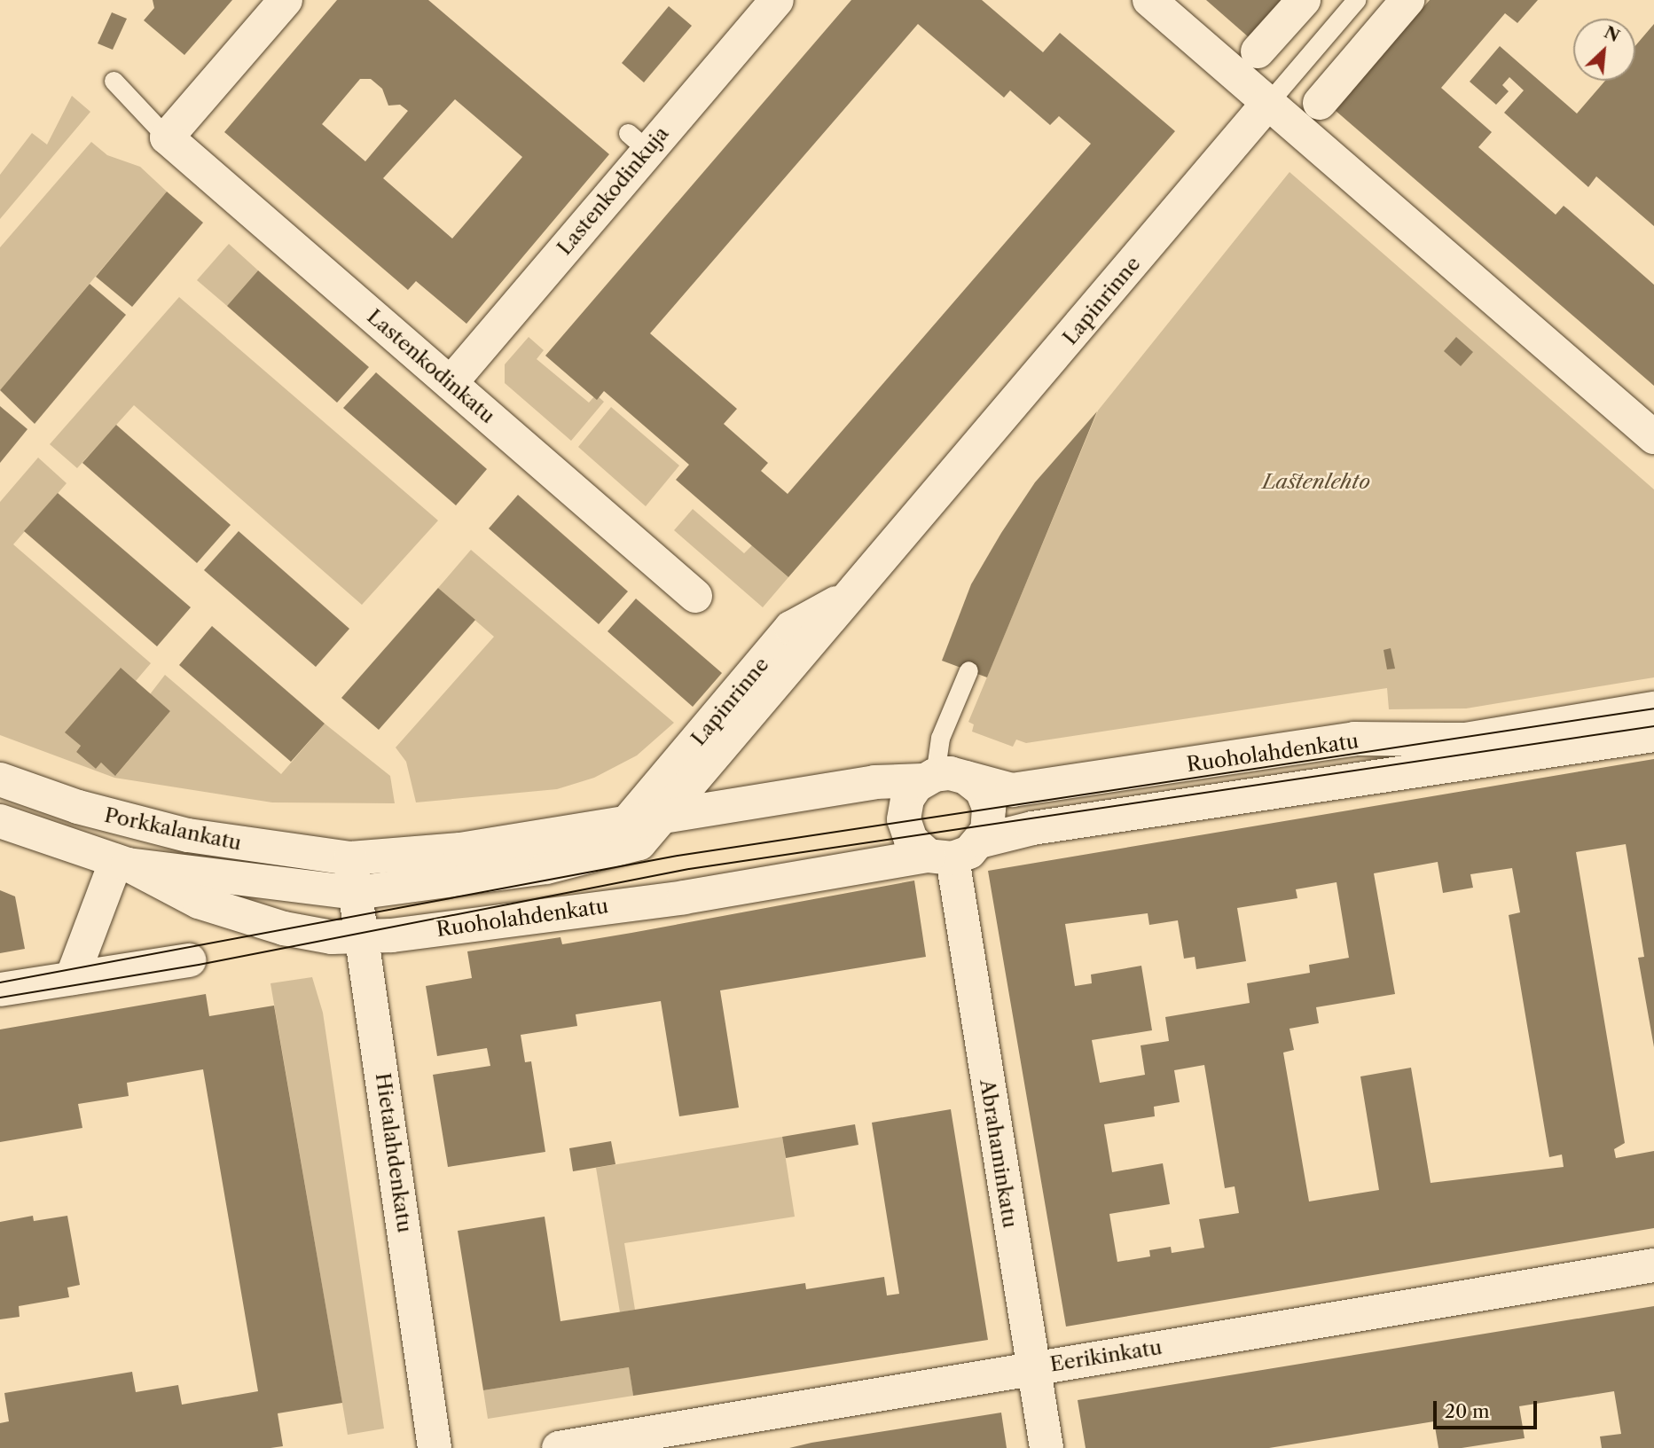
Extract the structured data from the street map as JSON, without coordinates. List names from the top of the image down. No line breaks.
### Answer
{"streets":{"street":["Lastenkodinkuja","Lapinrinne","Lastenkodinkatu","Ruoholahdenkatu","Porkkalankatu","Hietalahdenkatu","Abrahaminkatu","Eerikinkatu"]},"crossings":[["Lastenkodinkuja","Lastenkodinkatu"],["Lapinrinne","Ruoholahdenkatu"],["Ruoholahdenkatu","Porkkalankatu"],["Ruoholahdenkatu","Hietalahdenkatu"],["Ruoholahdenkatu","Abrahaminkatu"],["Porkkalankatu","Hietalahdenkatu"],["Abrahaminkatu","Eerikinkatu"]],"parks":["Lastenlehto"],"scale_bar":"20 m","north":"top right"}
